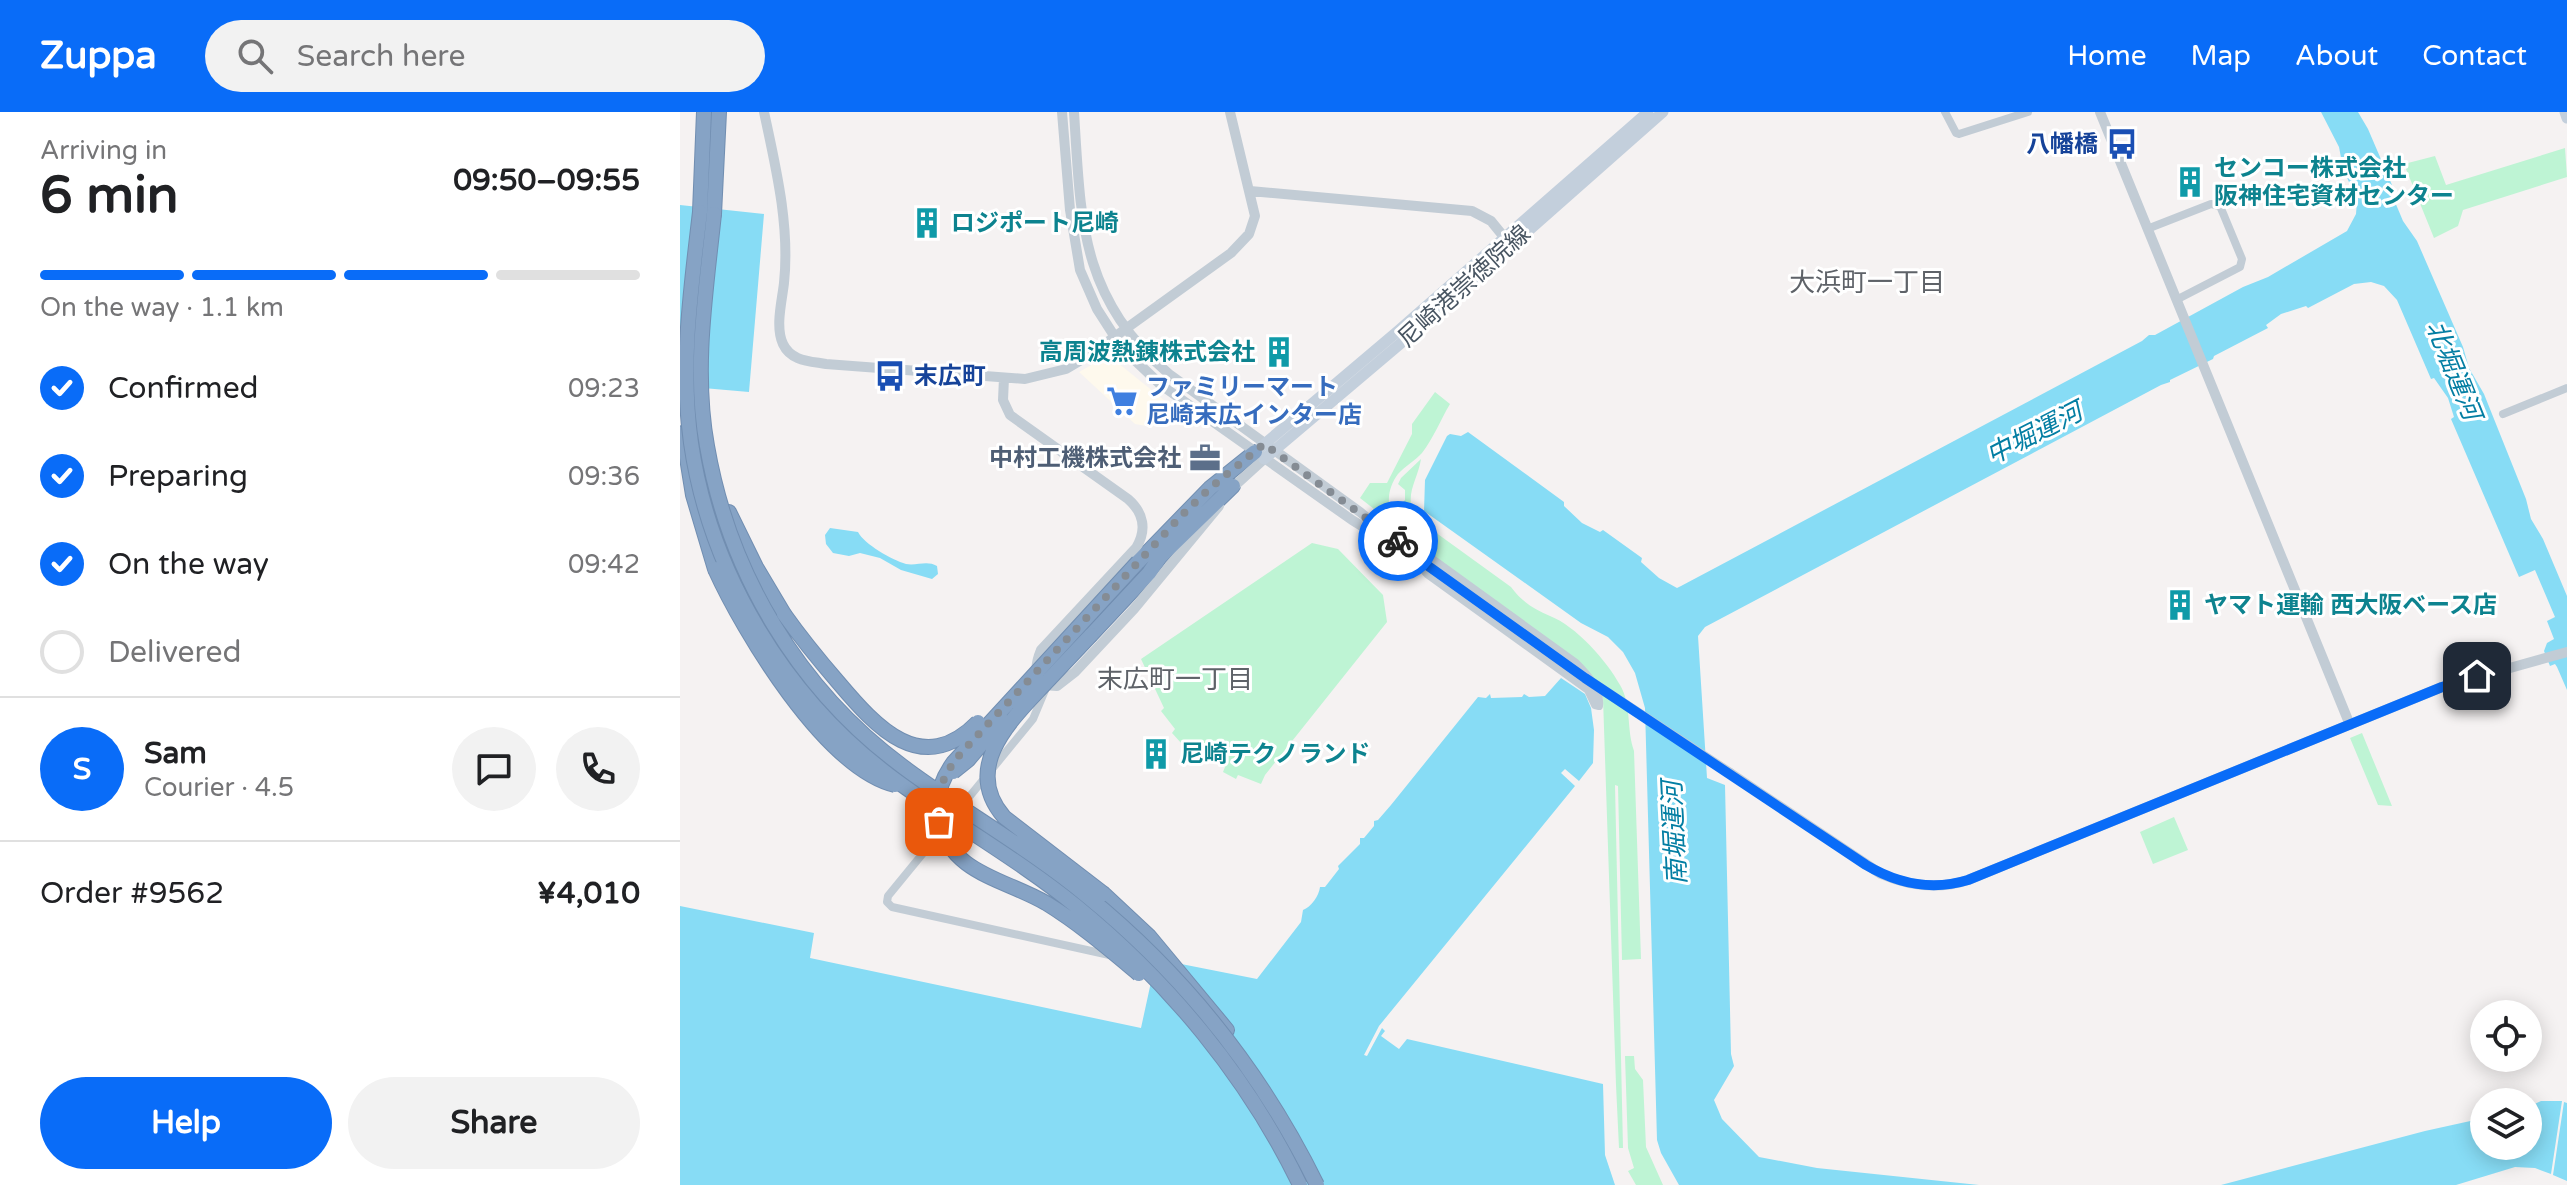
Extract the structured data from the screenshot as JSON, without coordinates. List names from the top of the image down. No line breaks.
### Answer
{"streets":{"main road":["尼崎港崇徳院線"]},"districts":["大浜町一丁目","末広町一丁目"],"water":["北堀運河","中堀運河","南堀運河"],"places":{"bus stop":["八幡橋","末広町"],"building":["センコー株式会社 阪神住宅資材センター","ロジポート尼崎","高周波熱錬株式会社","ヤマト運輸 西大阪ベース店","尼崎テクノランド"],"supermarket":["ファミリーマート 尼崎末広インター店"],"office":["中村工機株式会社"]},"page":{"header":"Zuppa","search":"Search here","nav":["Home","Map","About","Contact"],"heading":["6 min","Arriving in","09:50–09:55"],"panel":["Sam","Courier · 4.5","Order #9562","¥4,010"],"bar":"On the way · 1.1 km","list":[["Confirmed","09:23"],["Preparing","09:36"],["On the way","09:42"],"Delivered"],"round":"S","buttons":["Help","Share"]}}
